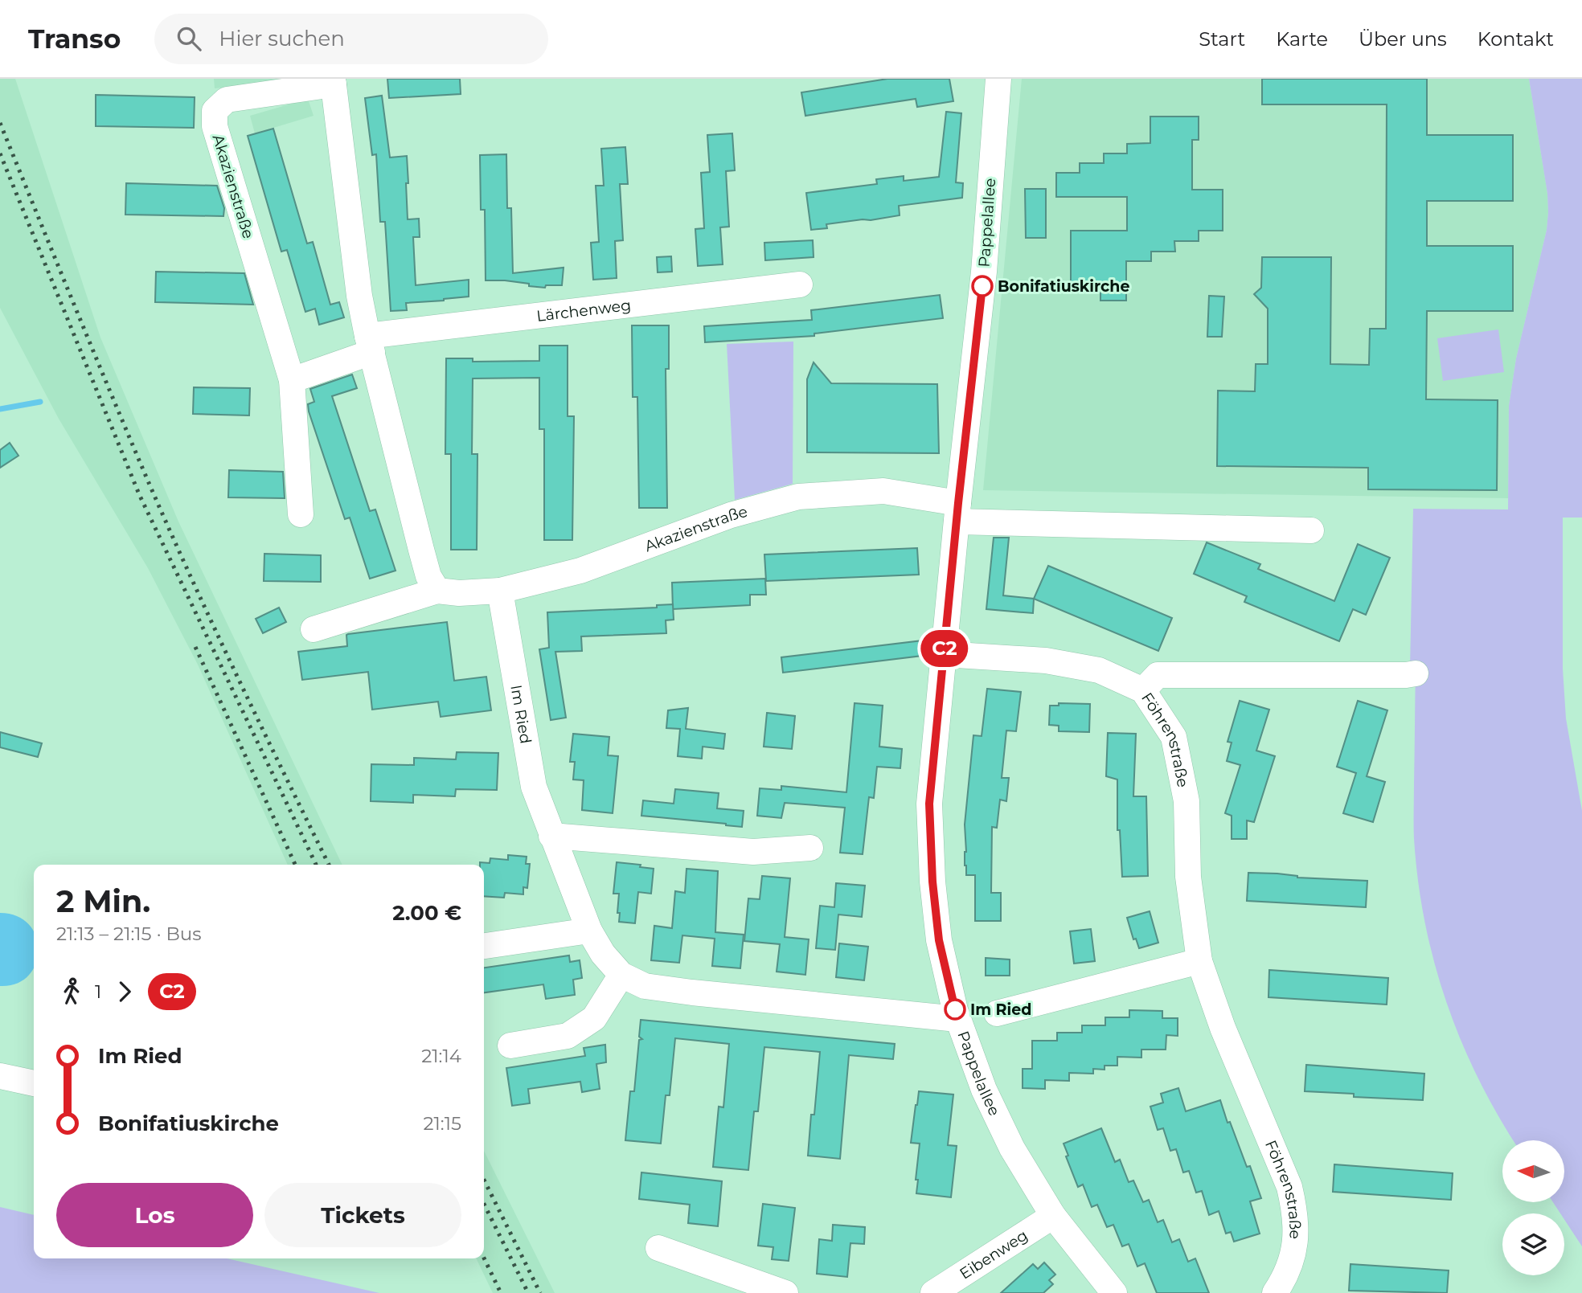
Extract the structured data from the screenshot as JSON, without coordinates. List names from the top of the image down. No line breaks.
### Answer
{"streets":{"street":["Akazienstraße","Pappelallee","Lärchenweg","Im Ried","Föhrenstraße","Eibenweg"]},"crossings":[["Akazienstraße","Pappelallee"],["Akazienstraße","Lärchenweg"],["Akazienstraße","Im Ried"],["Pappelallee","Im Ried"],["Pappelallee","Föhrenstraße"],["Pappelallee","Eibenweg"]],"places":["Bonifatiuskirche","Im Ried"],"lines":["bus line C2"],"north":"left","page":{"header":"Transo","search":"Hier suchen","nav":["Start","Karte","Über uns","Kontakt"],"on_map":"C2","heading":["2 Min.","21:13 – 21:15 · Bus","2.00 €"],"legs":["1","C2"],"list":[{"name":"Im Ried","value":"21:14"},{"name":"Bonifatiuskirche","value":"21:15"}],"buttons":["Los","Tickets"]}}
